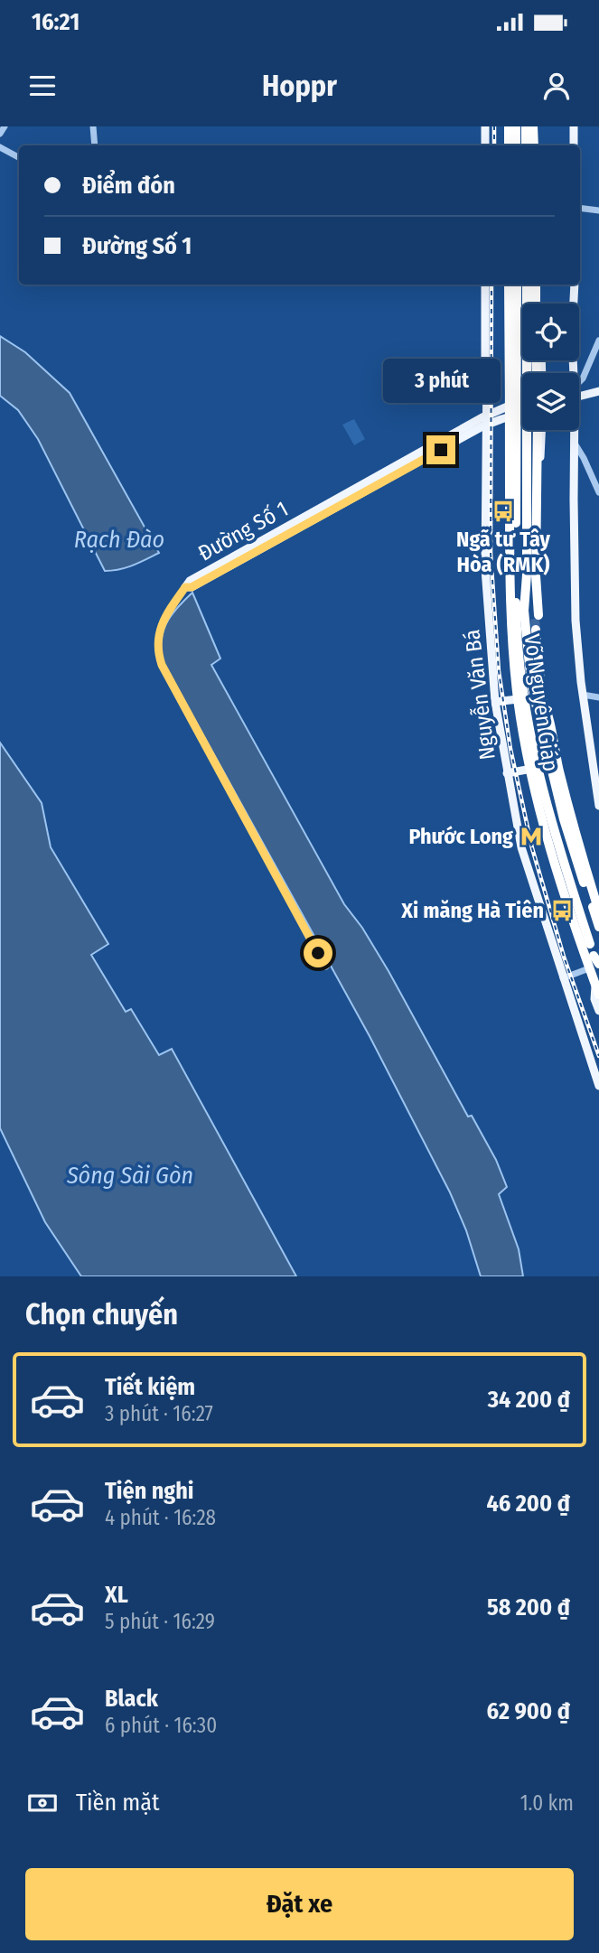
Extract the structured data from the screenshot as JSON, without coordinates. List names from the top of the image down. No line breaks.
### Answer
{"streets":{"highway":["Võ Nguyên Giáp"],"main road":["Đường Số 1","Nguyễn Văn Bá"]},"crossings":[["Đường Số 1","Nguyễn Văn Bá"],["Đường Số 1","Võ Nguyên Giáp"]],"water":["Rạch Đào","Sông Sài Gòn"],"places":{"bus stop":["Ngã tư Tây Hòa (RMK)","Xi măng Hà Tiên"],"metro station":["Phước Long"]},"page":{"status":"16:21","header":"Hoppr","banner":["Điểm đón","Đường Số 1"],"bubble":"3 phút","heading":"Chọn chuyến","list":[{"name":"Tiết kiệm","note":"3 phút · 16:27","value":"34 200 ₫"},{"name":"Tiện nghi","note":"4 phút · 16:28","value":"46 200 ₫"},{"name":"XL","note":"5 phút · 16:29","value":"58 200 ₫"},{"name":"Black","note":"6 phút · 16:30","value":"62 900 ₫"}],"pay":["Tiền mặt","1.0 km"],"buttons":"Đặt xe"}}
